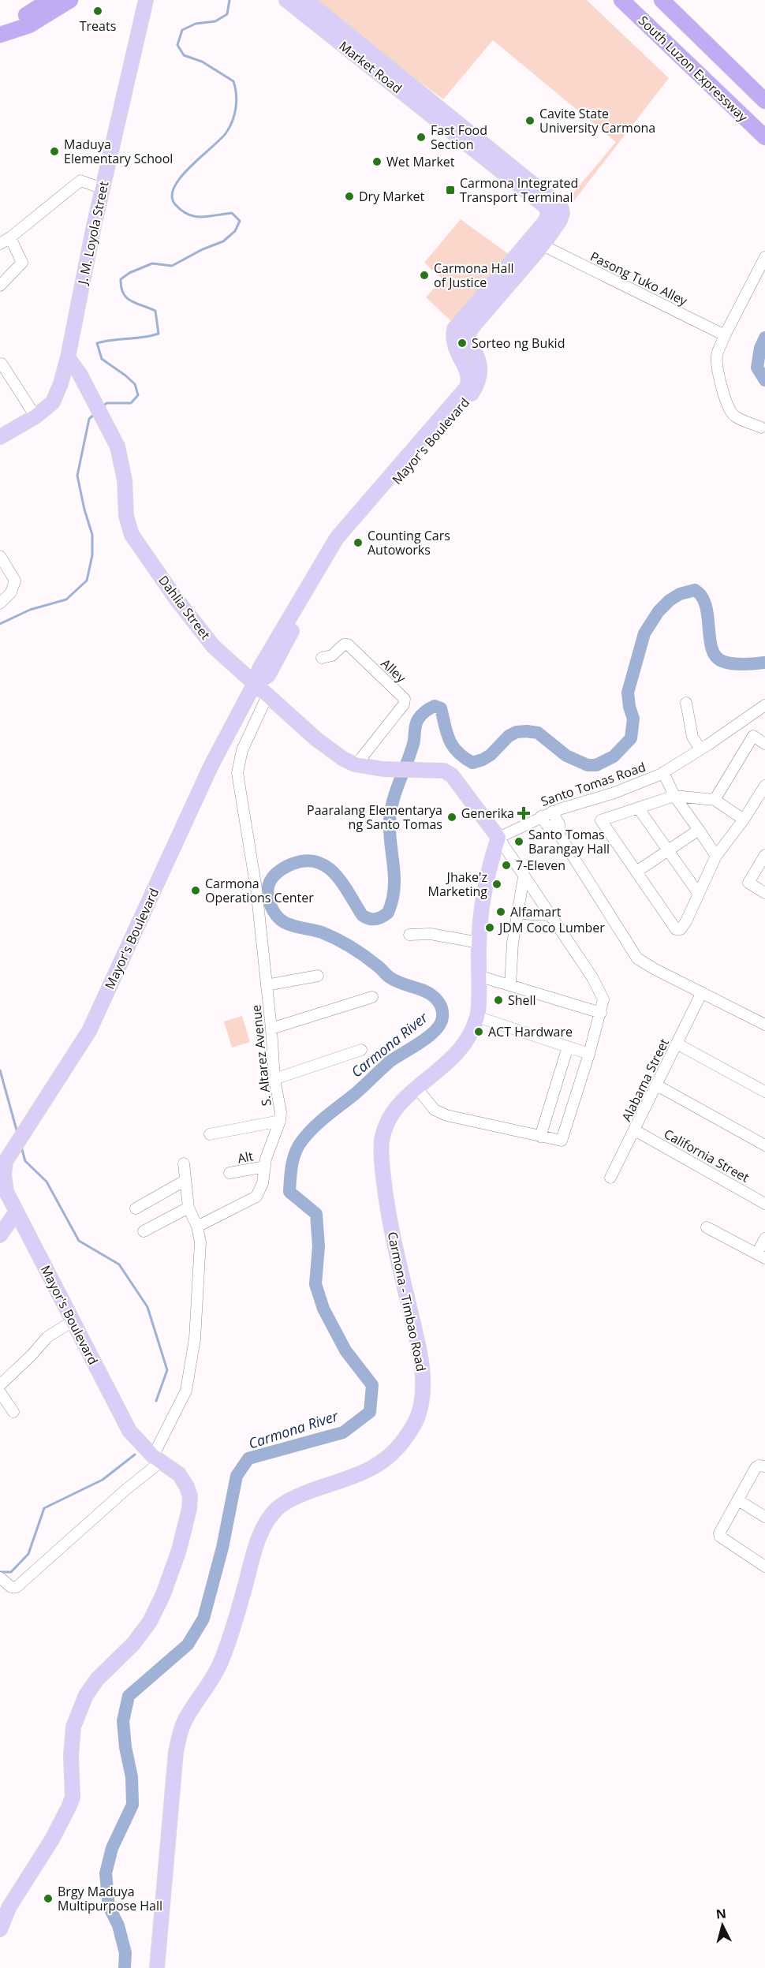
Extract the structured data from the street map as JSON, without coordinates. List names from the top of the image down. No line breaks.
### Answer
{"streets":{"highway":["South Luzon Expressway"],"main road":["Market Road","J. M. Loyola Street","Mayor's Boulevard","Dahlia Street","Carmona - Timbao Road"],"street":["Pasong Tuko Alley","Alley","Santo Tomas Road","S. Altarez Avenue","Alabama Street","California Street","Alt"]},"crossings":[["Market Road","Mayor's Boulevard"],["J. M. Loyola Street","Dahlia Street"],["Pasong Tuko Alley","Mayor's Boulevard"],["Mayor's Boulevard","Dahlia Street"],["Dahlia Street","Alley"],["Dahlia Street","Santo Tomas Road"],["Dahlia Street","S. Altarez Avenue"],["Dahlia Street","Carmona - Timbao Road"],["Santo Tomas Road","Carmona - Timbao Road"],["S. Altarez Avenue","Alt"],["Alabama Street","California Street"]],"water":["Carmona River"],"places":{"other":["Treats","Cavite State University Carmona","Fast Food Section","Maduya Elementary School","Wet Market","Dry Market","Carmona Hall of Justice","Sorteo ng Bukid","Counting Cars Autoworks","Paaralang Elementarya ng Santo Tomas","Santo Tomas Barangay Hall","7-Eleven","Jhake'z Marketing","Carmona Operations Center","Alfamart","JDM Coco Lumber","Shell","ACT Hardware","Brgy Maduya Multipurpose Hall"],"transit":["Carmona Integrated Transport Terminal"],"health":["Generika"]},"north":"top"}
